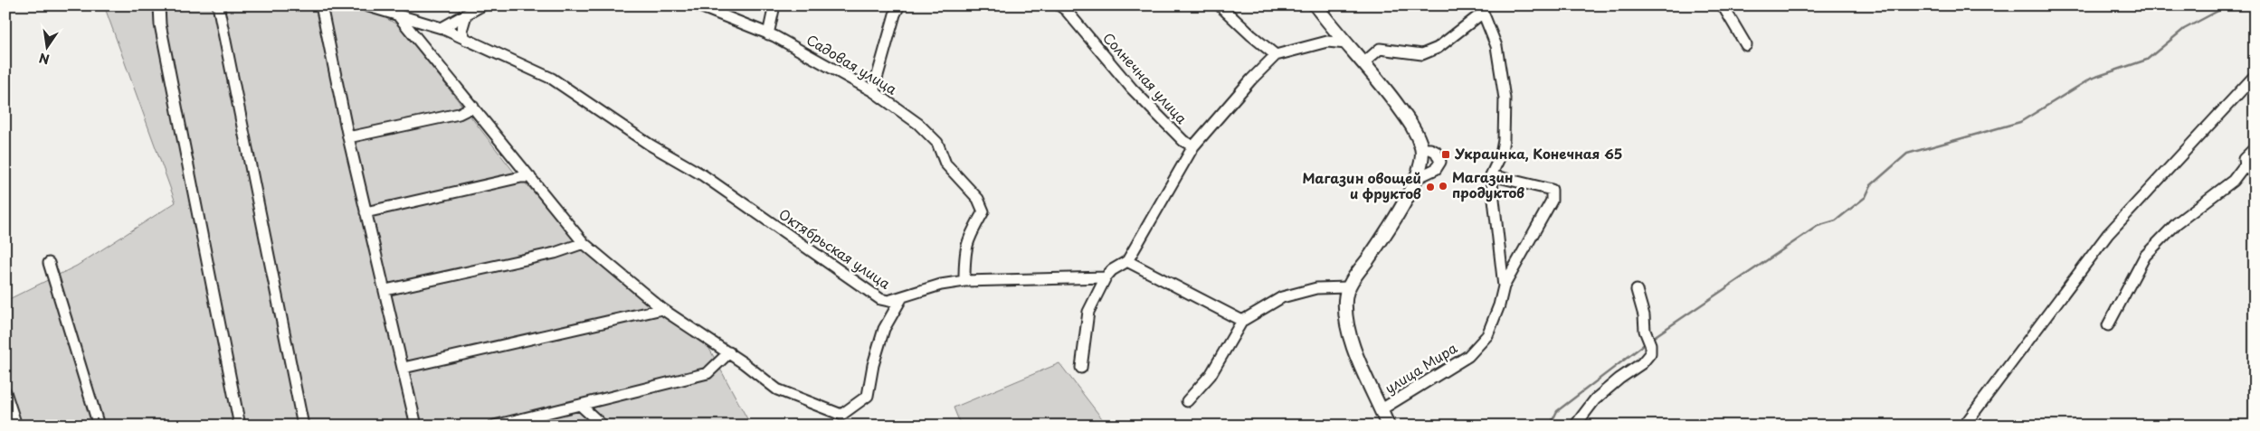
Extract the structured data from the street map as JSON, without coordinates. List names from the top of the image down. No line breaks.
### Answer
{"streets":{"street":["Садовая улица","Солнечная улица","Октябрьская улица","улица Мира"]},"crossings":[["Садовая улица","Октябрьская улица"]],"places":{"transit":["Украинка, Конечная 65"],"other":["Магазин продуктов","Магазин овощей и фруктов"]},"north":"bottom"}
